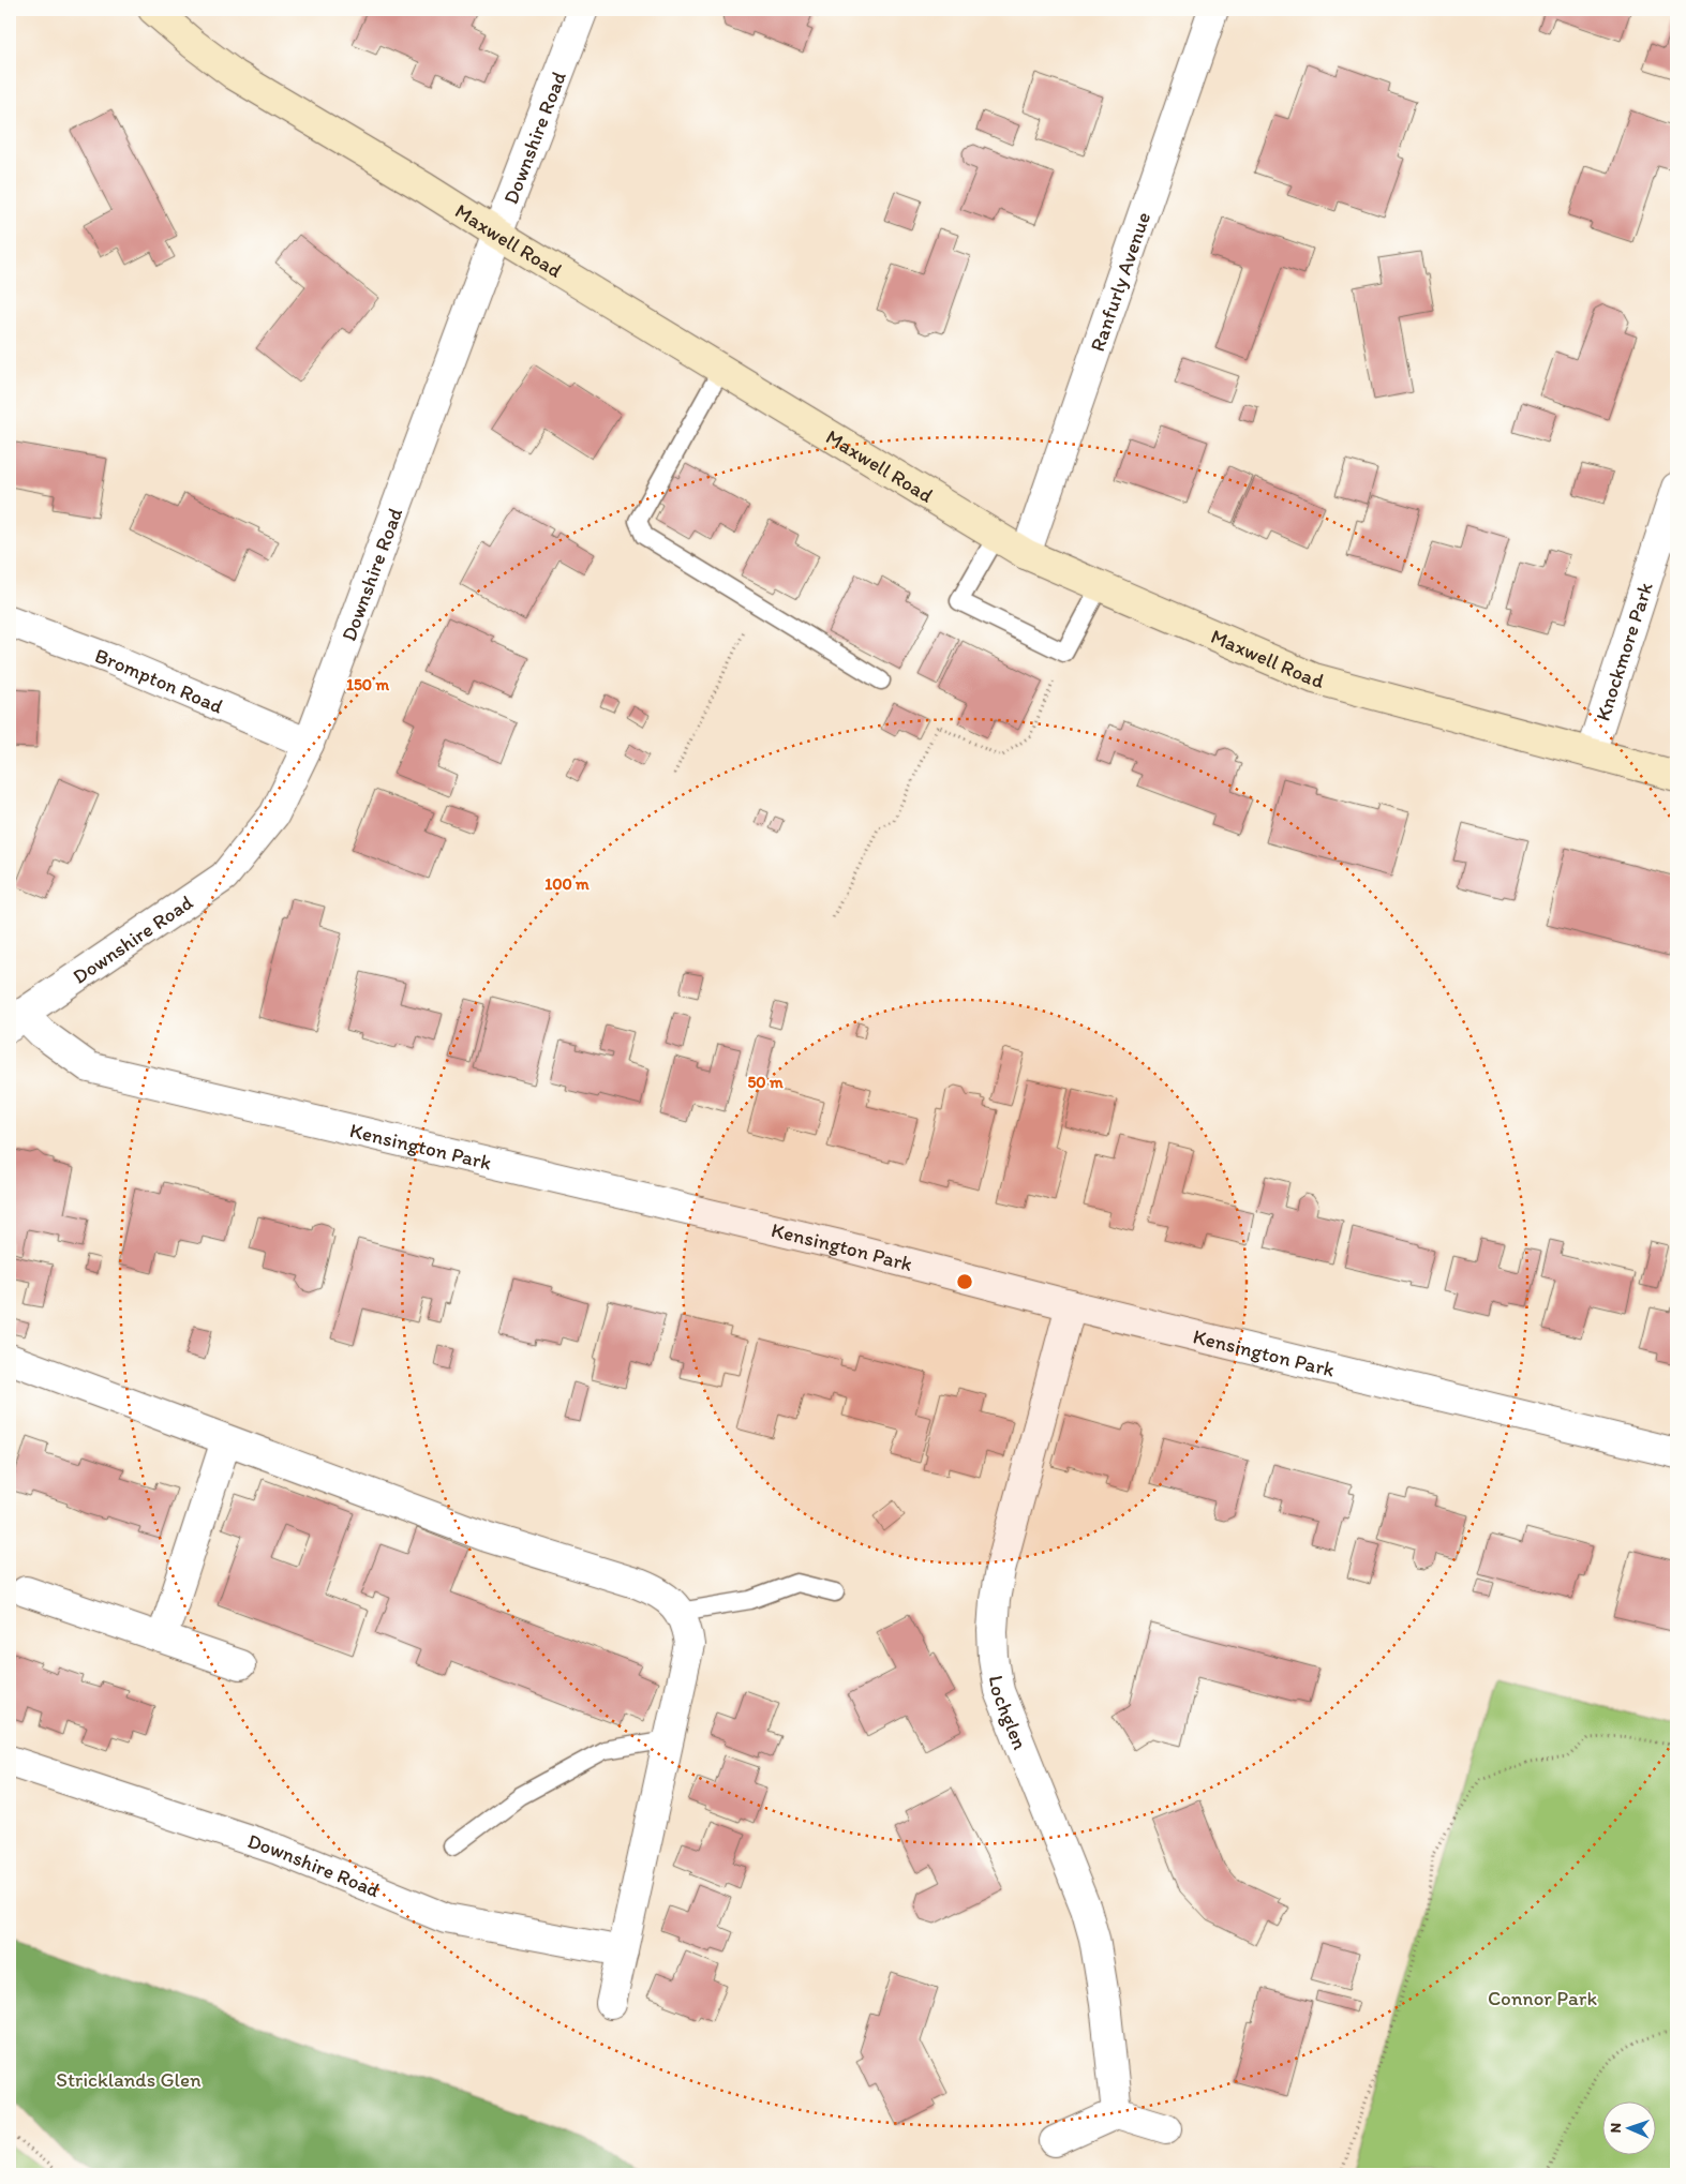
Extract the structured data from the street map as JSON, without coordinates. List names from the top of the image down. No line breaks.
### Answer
{"streets":{"street":["Downshire Road","Maxwell Road","Ranfurly Avenue","Knockmore Park","Brompton Road","Kensington Park","Lochglen"]},"crossings":[["Downshire Road","Maxwell Road"],["Downshire Road","Brompton Road"],["Downshire Road","Kensington Park"],["Maxwell Road","Ranfurly Avenue"],["Maxwell Road","Knockmore Park"],["Kensington Park","Lochglen"]],"parks":["Connor Park","Stricklands Glen"],"north":"left","rings":["150 m","100 m","50 m"]}
